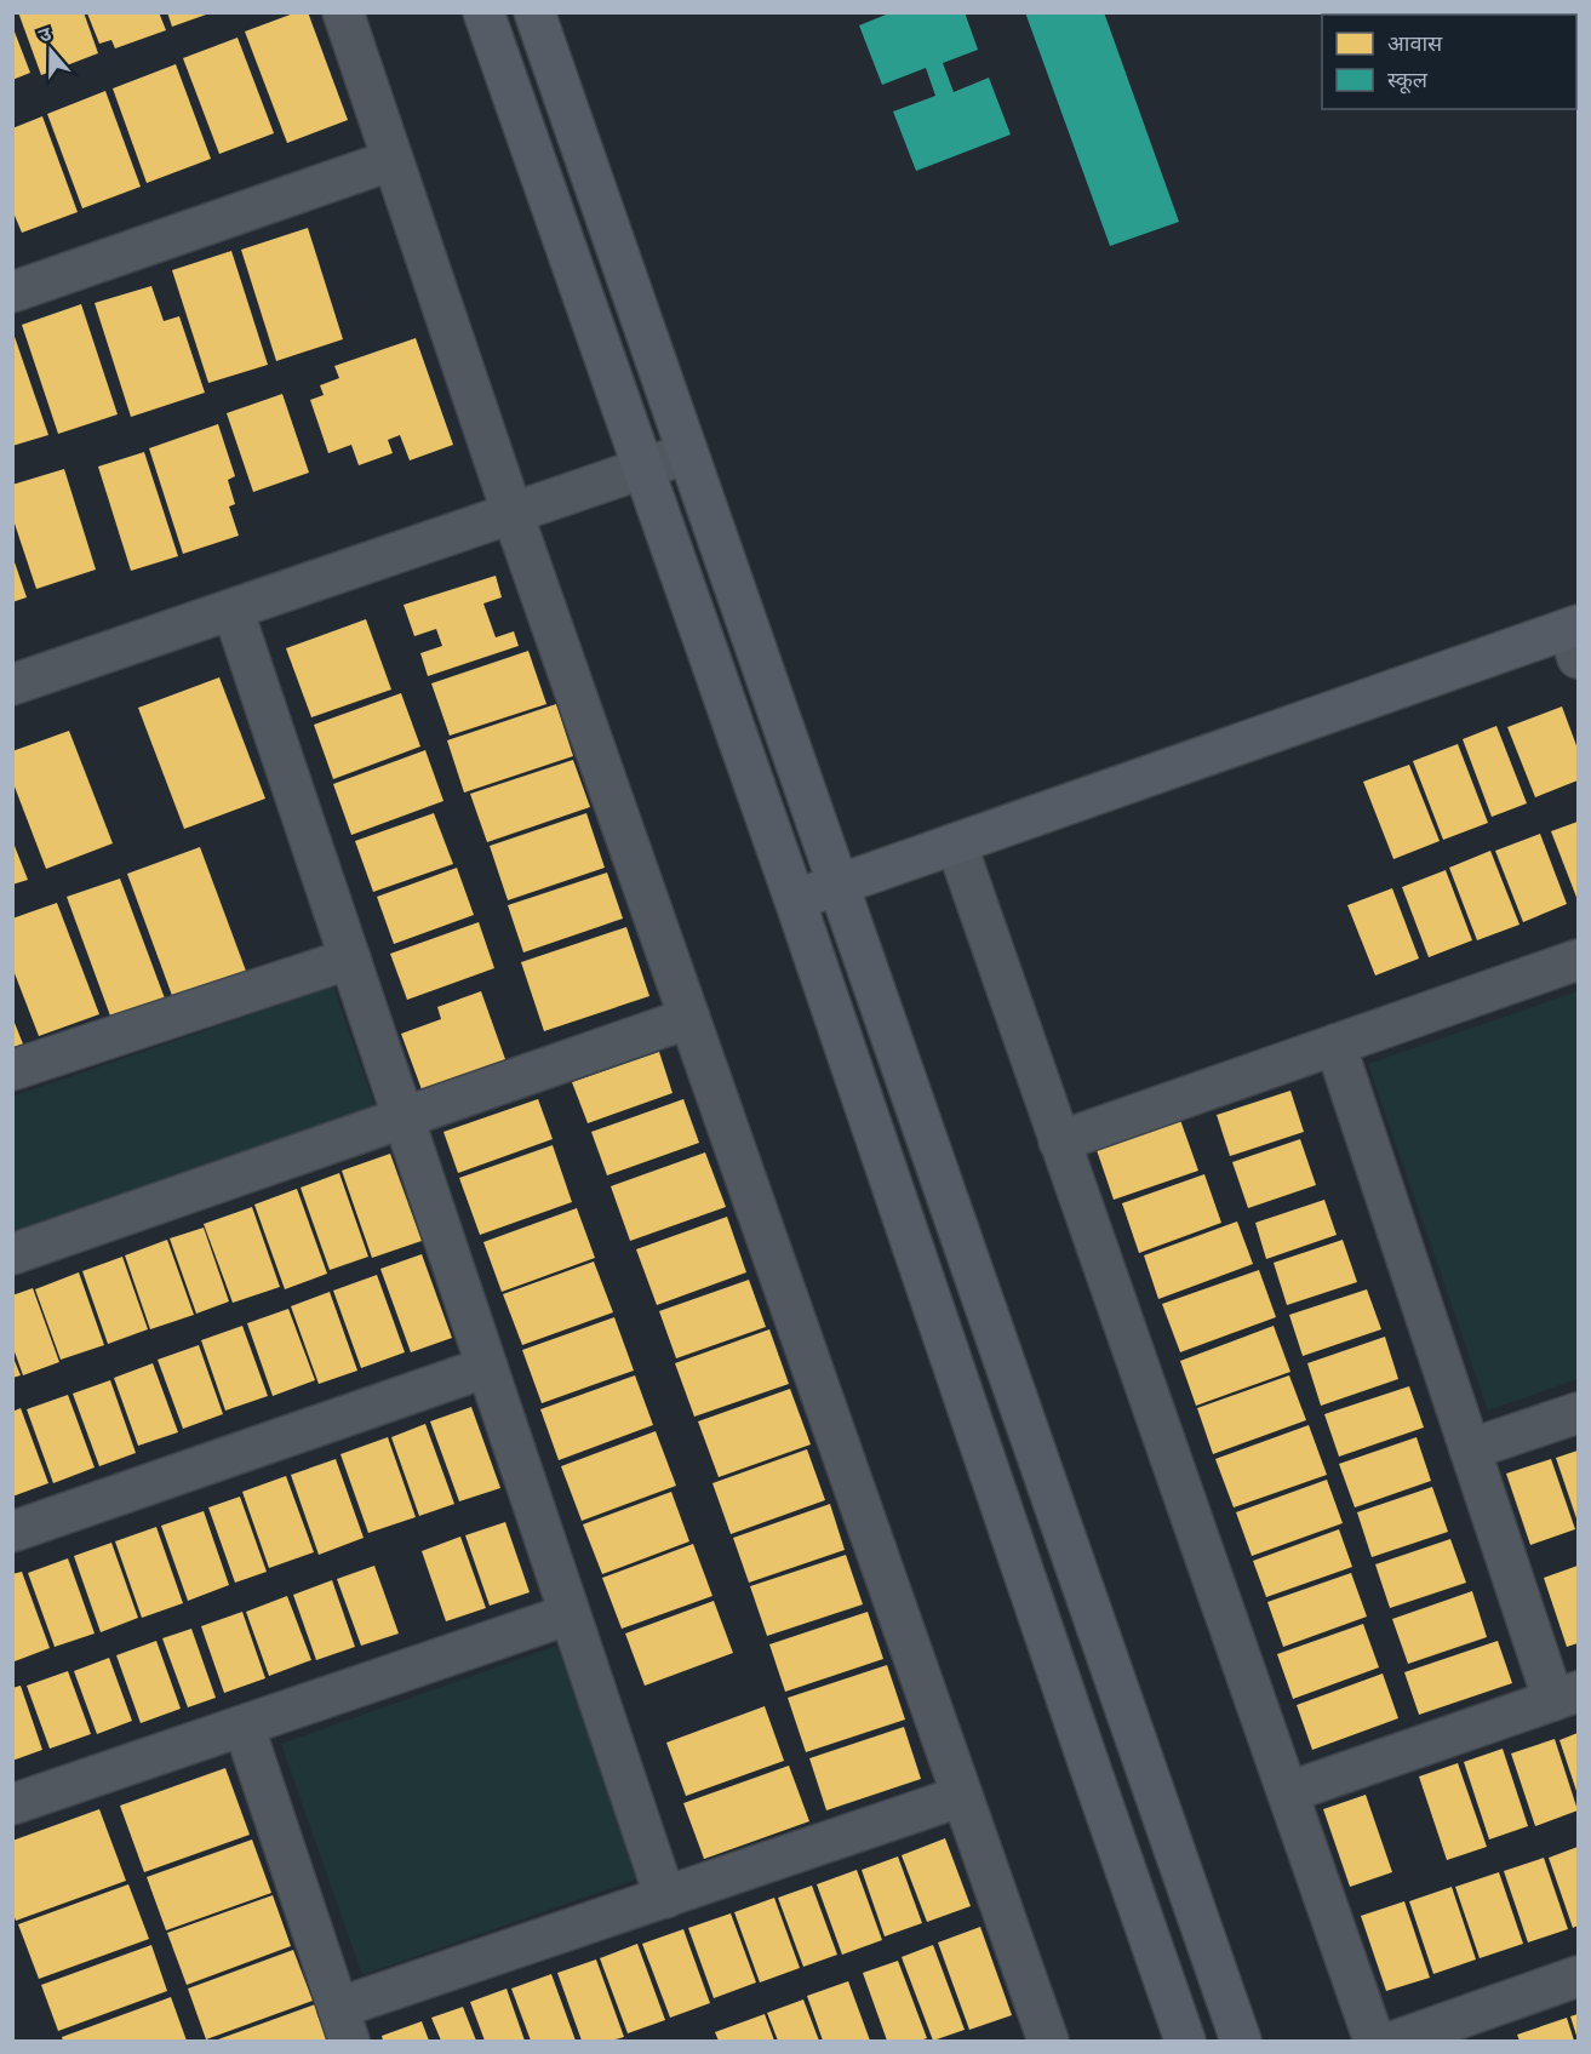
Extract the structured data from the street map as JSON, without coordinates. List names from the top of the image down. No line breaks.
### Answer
{"legend":["आवास","स्कूल"],"north":"top"}
